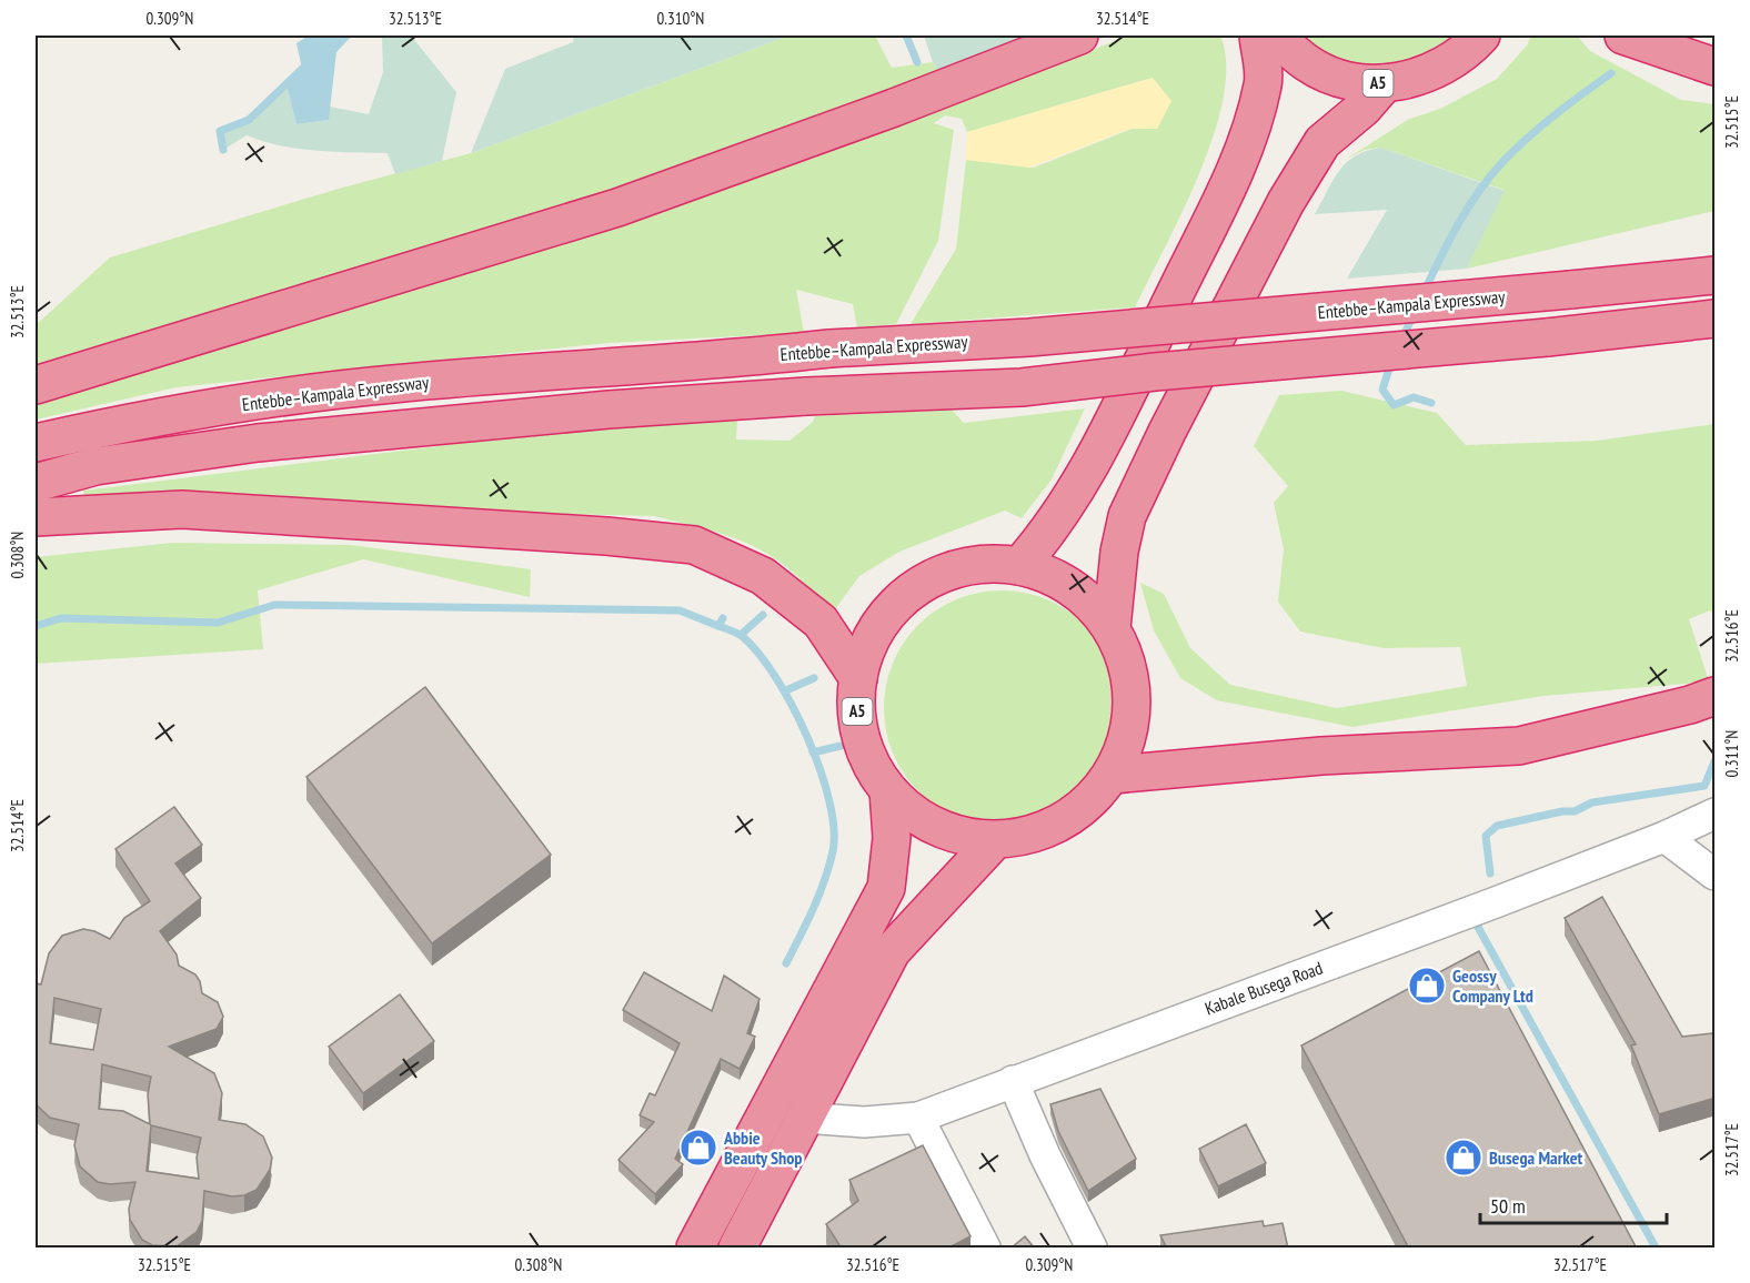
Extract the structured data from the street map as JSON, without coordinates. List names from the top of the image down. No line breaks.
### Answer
{"streets":{"highway":["A5","Entebbe–Kampala Expressway"],"street":["Kabale Busega Road"]},"places":{"shop":["Geossy Company Ltd","Abbie Beauty Shop","Busega Market"]},"scale_bar":"50 m","coordinates":["0.309°N","32.513°E","0.310°N","32.514°E","32.515°E","0.308°N","32.516°E","0.311°N","32.517°E"]}
